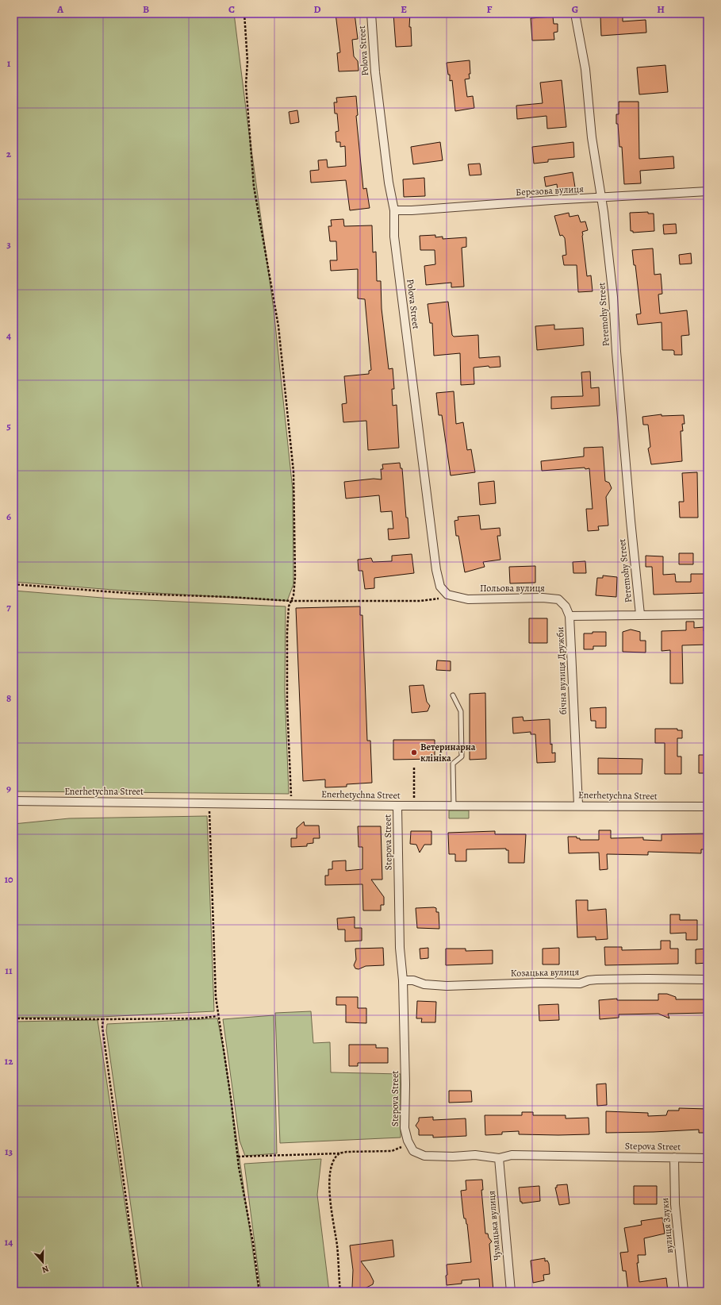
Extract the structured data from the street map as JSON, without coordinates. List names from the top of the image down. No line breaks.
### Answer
{"streets":{"street":["Polova Street","Березова вулиця","Peremohy Street","Польова вулиця","бічна вулиця Дружби","Enerhetychna Street","Stepova Street","Козацька вулиця","Чумацька вулиця","вулиця Злуки"]},"crossings":[["Polova Street","Березова вулиця"],["Polova Street","Польова вулиця"],["Березова вулиця","Peremohy Street"],["Peremohy Street","бічна вулиця Дружби"],["Польова вулиця","бічна вулиця Дружби"],["бічна вулиця Дружби","Enerhetychna Street"],["Enerhetychna Street","Stepova Street"],["Stepova Street","Козацька вулиця"],["Stepova Street","Чумацька вулиця"],["Stepova Street","вулиця Злуки"]],"places":["Ветеринарна клініка"],"north":"bottom","grid":{"columns":["A","B","C","D","E","F","G","H"],"rows":["1","2","3","4","5","6","7","8","9","10","11","12","13","14"]}}
